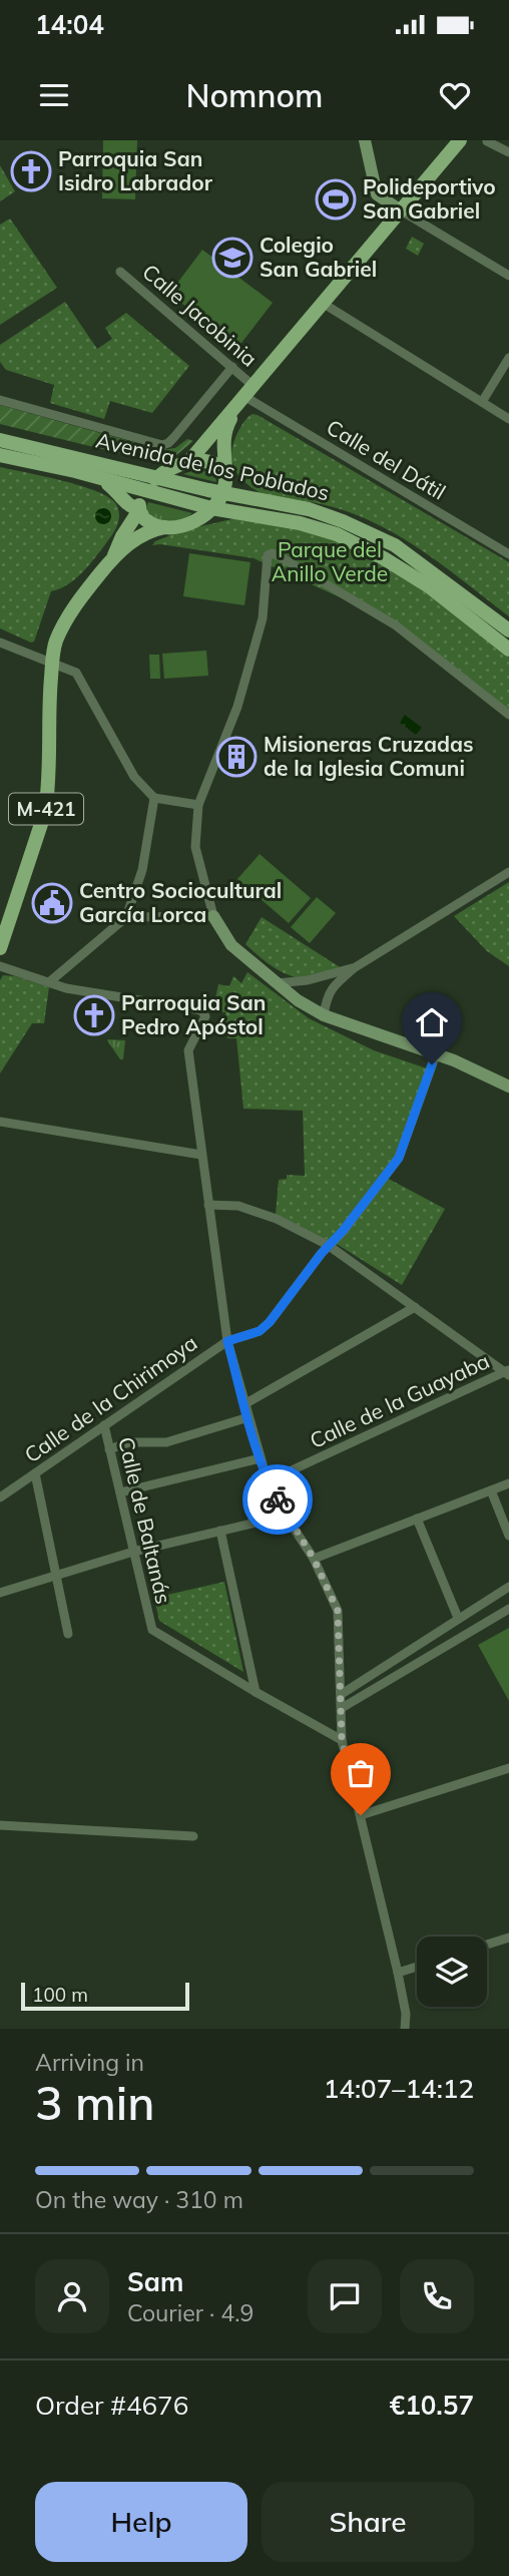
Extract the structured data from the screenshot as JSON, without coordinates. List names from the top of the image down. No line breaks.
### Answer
{"streets":{"main road":["Avenida de los Poblados","M-421"],"street":["Calle Jacobinia","Calle del Dátil","Calle de la Chirimoya","Calle de la Guayaba","Calle de Baltanás"]},"crossings":[["Calle Jacobinia","Calle del Dátil"],["Calle de la Chirimoya","Calle de Baltanás"]],"parks":["Parque del Anillo Verde"],"places":{"church":["Parroquia San Isidro Labrador","Parroquia San Pedro Apóstol"],"sports":["Polideportivo San Gabriel"],"school or university":["Colegio San Gabriel"],"building":["Misioneras Cruzadas de la Iglesia Comuni"],"public building":["Centro Sociocultural García Lorca"]},"scale_bar":"100 m","page":{"status":"14:04","header":"Nomnom","scale":"100 m","heading":["3 min","Arriving in","14:07–14:12"],"panel":["Sam","Courier · 4.9","Order #4676","€10.57"],"bar":"On the way · 310 m","buttons":["Help","Share"]}}
